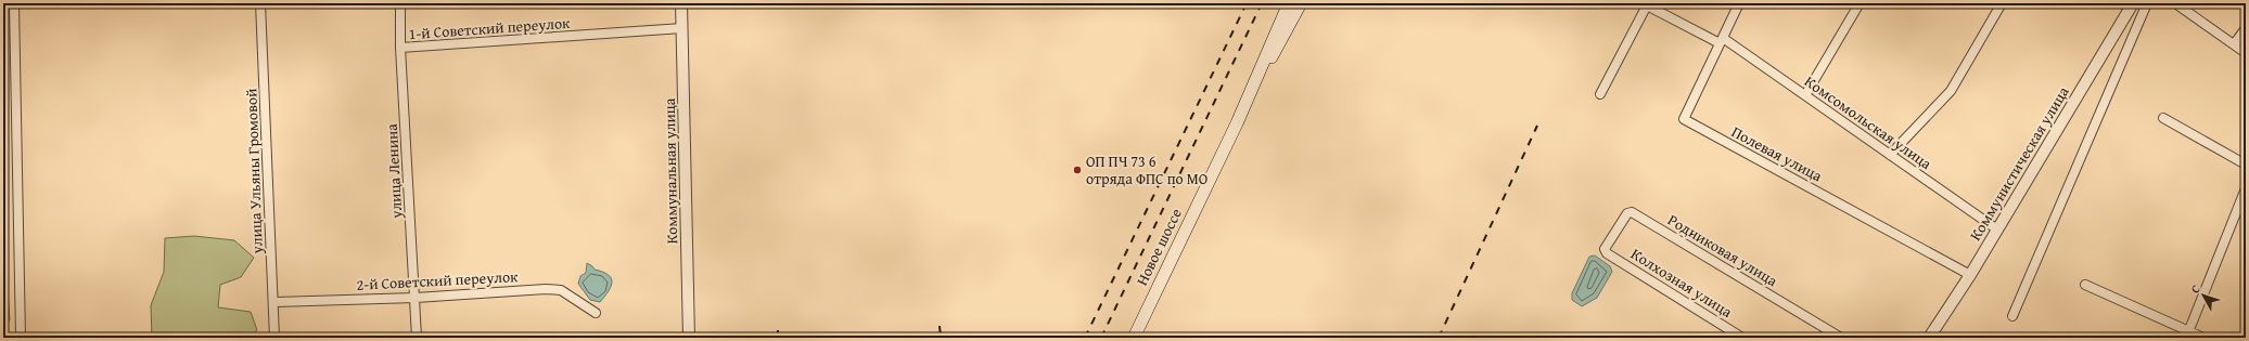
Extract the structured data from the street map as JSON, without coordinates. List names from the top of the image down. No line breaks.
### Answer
{"streets":{"main road":["Новое шоссе"],"street":["1-й Советский переулок","Комсомольская улица","Полевая улица","Коммунистическая улица","улица Ульяны Громовой","улица Ленина","Коммунальная улица","Родниковая улица","2-й Советский переулок","Колхозная улица"]},"crossings":[["1-й Советский переулок","улица Ленина"],["1-й Советский переулок","Коммунальная улица"],["Комсомольская улица","Полевая улица"],["Комсомольская улица","Коммунистическая улица"],["Полевая улица","Коммунистическая улица"],["улица Ульяны Громовой","2-й Советский переулок"],["улица Ленина","2-й Советский переулок"],["Родниковая улица","Колхозная улица"]],"places":["ОП ПЧ 73 6 отряда ФПС по МО"],"north":"top left"}
